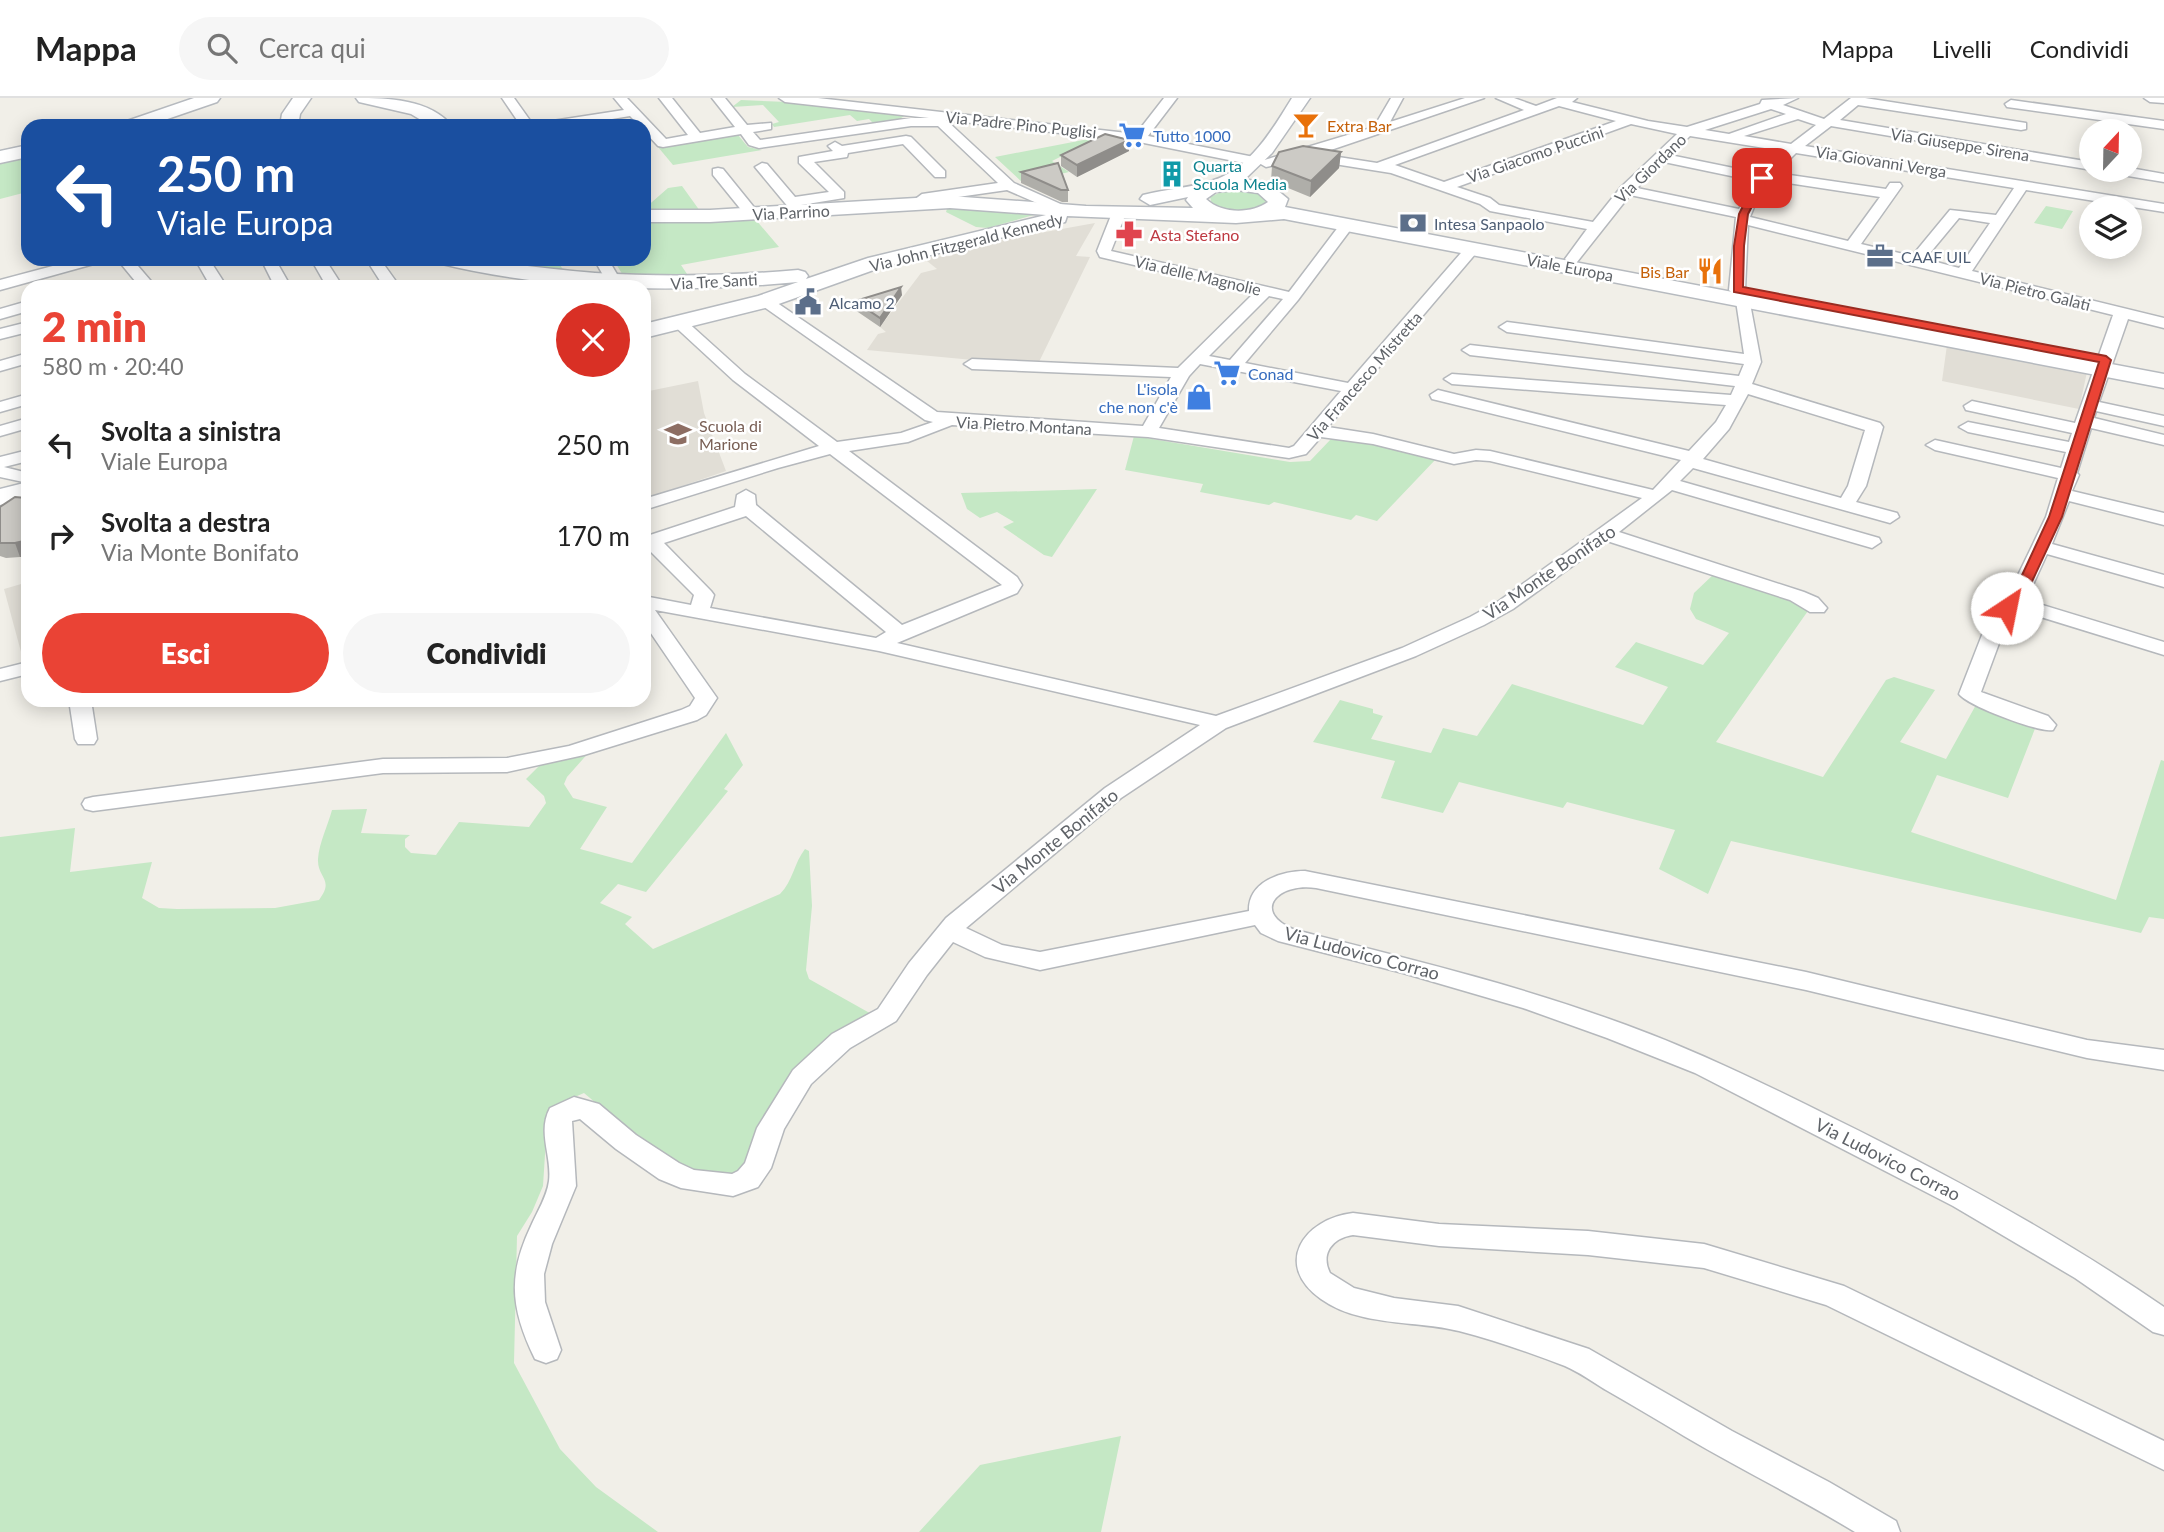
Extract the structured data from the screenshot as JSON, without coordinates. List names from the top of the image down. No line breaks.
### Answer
{"streets":{"street":["Via Padre Pino Puglisi","Via Giuseppe Sirena","Via Giacomo Puccini","Via Giovanni Verga","Via Giordano","Via Parrino","Via John Fitzgerald Kennedy","Viale Europa","Via delle Magnolie","Via Tre Santi","Via Pietro Galati","Via Francesco Mistretta","Via Pietro Montana","Via Monte Bonifato","Via Ludovico Corrao"]},"crossings":[["Via Giuseppe Sirena","Via Giovanni Verga"],["Via Giuseppe Sirena","Via Giordano"],["Via Giacomo Puccini","Via Giovanni Verga"],["Via Giovanni Verga","Via Giordano"],["Via Giordano","Viale Europa"],["Via Giordano","Via Pietro Galati"],["Via Parrino","Via John Fitzgerald Kennedy"],["Via John Fitzgerald Kennedy","Viale Europa"],["Via John Fitzgerald Kennedy","Via delle Magnolie"],["Via John Fitzgerald Kennedy","Via Tre Santi"],["Viale Europa","Via Francesco Mistretta"],["Via Francesco Mistretta","Via Pietro Montana"]],"places":{"bar":["Extra Bar"],"supermarket":["Tutto 1000","Conad"],"building":["Quarta Scuola Media"],"bank":["Intesa Sanpaolo"],"pharmacy":["Asta Stefano"],"office":["CAAF UIL"],"restaurant":["Bis Bar"],"public building":["Alcamo 2"],"shop":["L'isola che non c'è"],"school or university":["Scuola di Marione"]},"north":"top","page":{"header":"Mappa","search":"Cerca qui","nav":["Mappa","Livelli","Condividi"],"turn":["250 m","Viale Europa"],"heading":["2 min","580 m · 20:40"],"list":[{"name":"Svolta a sinistra","note":"Viale Europa","value":"250 m"},{"name":"Svolta a destra","note":"Via Monte Bonifato","value":"170 m"}],"buttons":["Esci","Condividi"]}}
